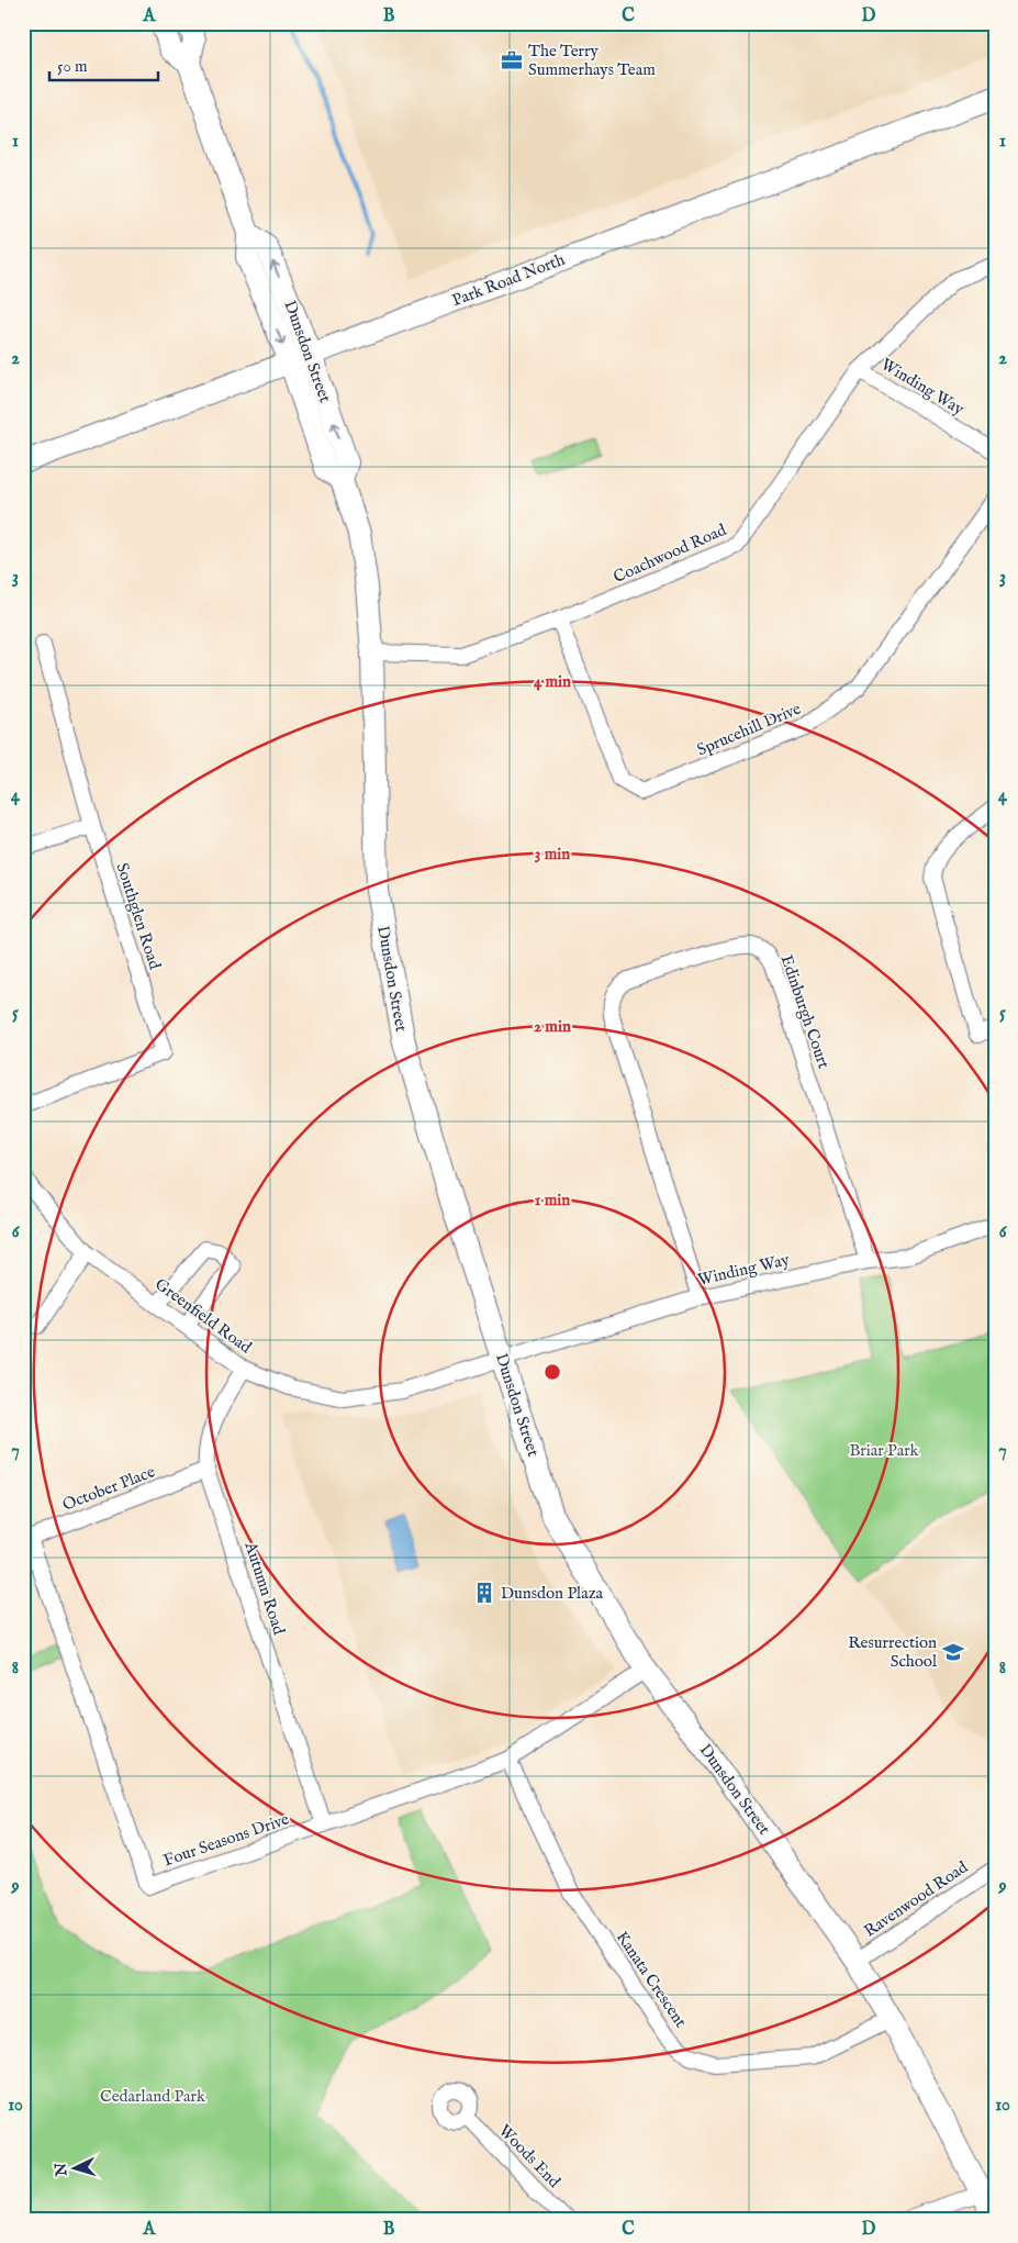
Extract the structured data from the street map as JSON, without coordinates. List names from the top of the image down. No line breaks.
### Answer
{"streets":{"main road":["Park Road North","Dunsdon Street"],"street":["Winding Way","Coachwood Road","Sprucehill Drive","Southglen Road","Edinburgh Court","Greenfield Road","October Place","Autumn Road","Four Seasons Drive","Ravenwood Road","Kanata Crescent","Woods End"]},"crossings":[["Park Road North","Dunsdon Street"],["Dunsdon Street","Winding Way"],["Dunsdon Street","Coachwood Road"],["Dunsdon Street","Greenfield Road"],["Dunsdon Street","Four Seasons Drive"],["Dunsdon Street","Ravenwood Road"],["Dunsdon Street","Kanata Crescent"],["Winding Way","Coachwood Road"],["Winding Way","Edinburgh Court"],["Winding Way","Greenfield Road"],["Coachwood Road","Sprucehill Drive"],["Greenfield Road","Autumn Road"],["October Place","Autumn Road"],["October Place","Four Seasons Drive"],["Autumn Road","Four Seasons Drive"],["Four Seasons Drive","Kanata Crescent"]],"parks":["Briar Park","Cedarland Park"],"places":{"office":["The Terry Summerhays Team"],"building":["Dunsdon Plaza"],"school or university":["Resurrection School"]},"scale_bar":"50 m","north":"left","grid":{"columns":["A","B","C","D"],"rows":["1","2","3","4","5","6","7","8","9","10"]},"rings":["4 min","3 min","2 min","1 min"]}
